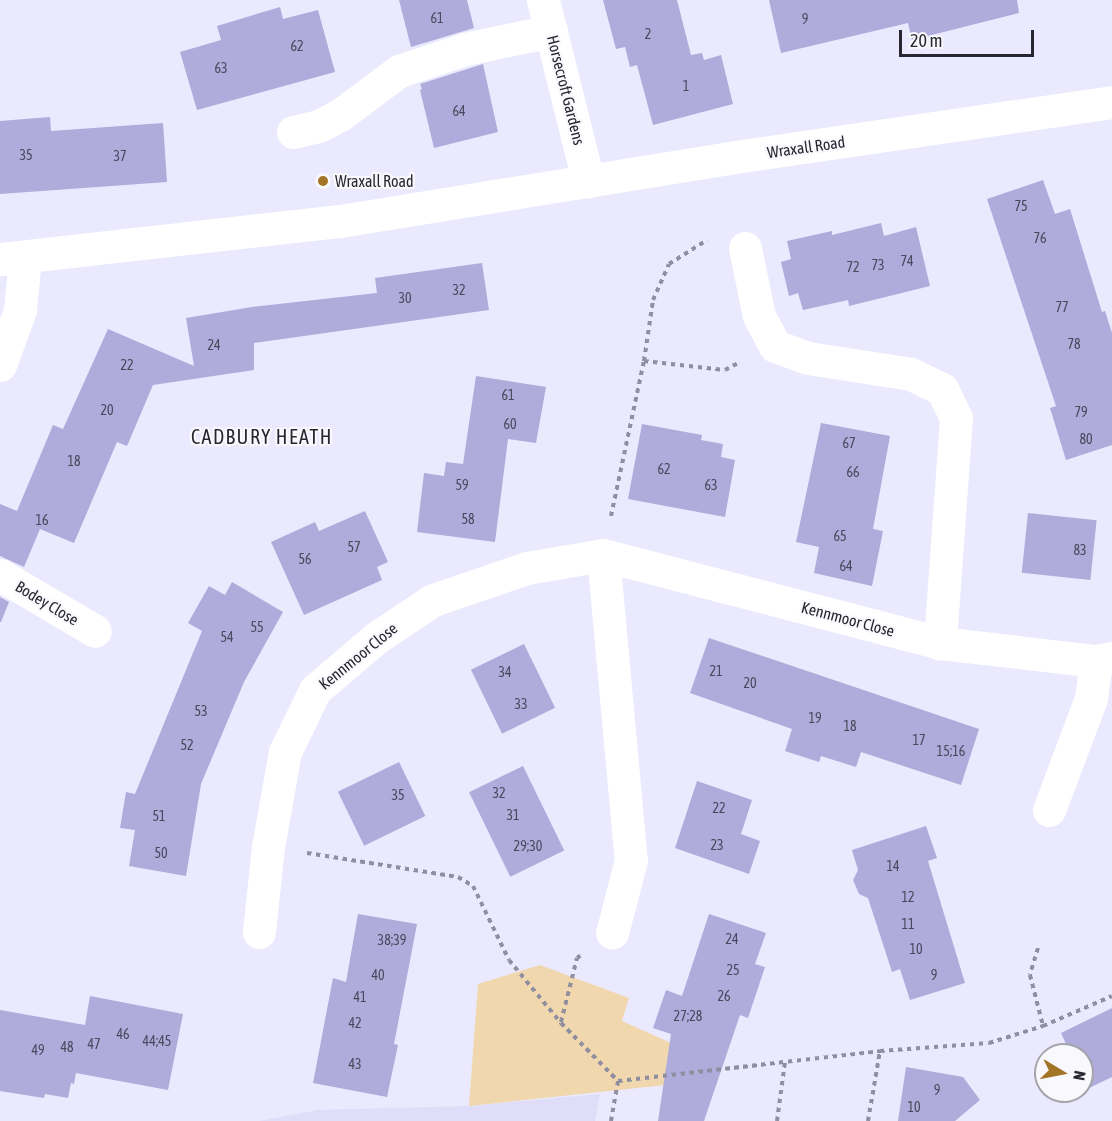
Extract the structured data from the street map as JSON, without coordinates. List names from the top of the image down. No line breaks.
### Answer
{"streets":{"street":["Horsecroft Gardens","Wraxall Road","Bodey Close","Kennmoor Close"]},"crossings":[["Horsecroft Gardens","Wraxall Road"]],"districts":["CADBURY HEATH"],"places":["Wraxall Road"],"house_numbers":["61","9","2","62","63","1","64","35","37","75","76","74","73","72","32","30","77","78","24","22","61","20","79","60","80","67","18","62","66","59","63","58","16","65","57","83","56","64","55","54","21","34","20","33","53","19","18","17","52","15;16","32","35","22","31","51","23","29;30","50","14","12","11","24","38;39","10","25","40","9","26","41","27;28","42","46","44;45","47","48","49","43","9","10"],"scale_bar":"20 m","north":"right"}
